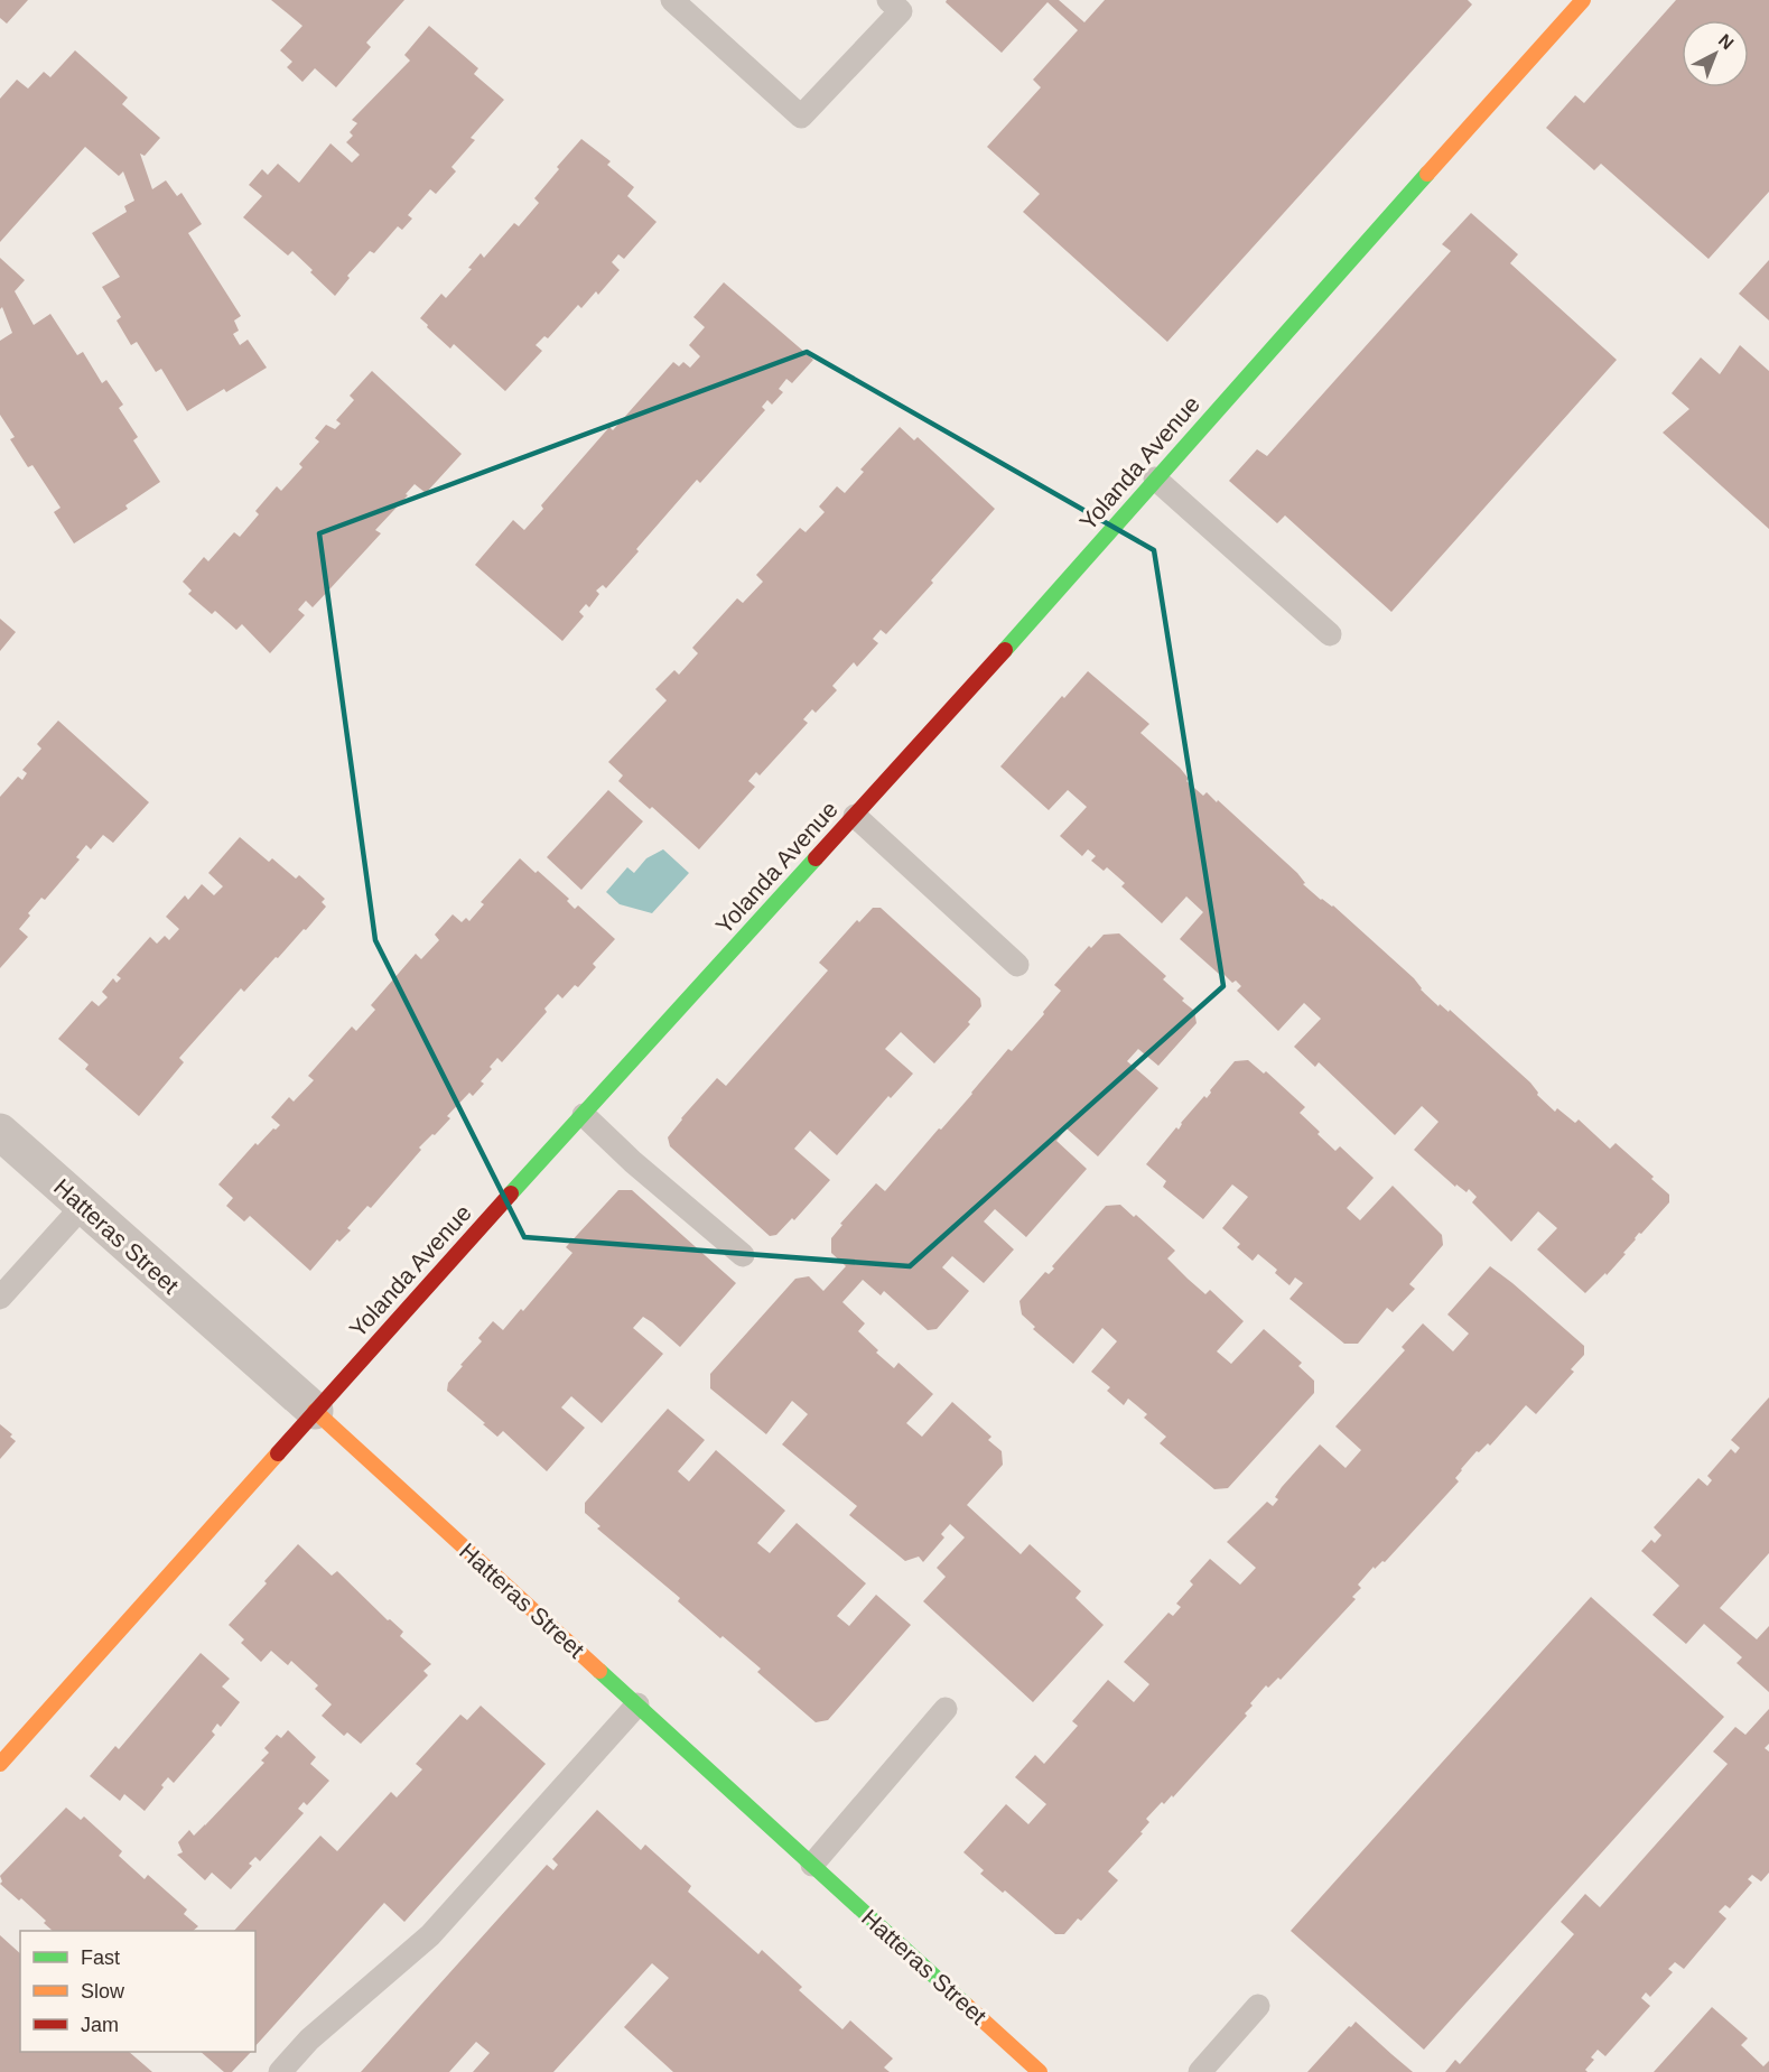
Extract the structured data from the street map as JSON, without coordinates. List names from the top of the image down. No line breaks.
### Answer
{"streets":{"street":["Yolanda Avenue","Hatteras Street"]},"crossings":[["Yolanda Avenue","Hatteras Street"]],"legend":["Fast","Slow","Jam"],"north":"top right"}
